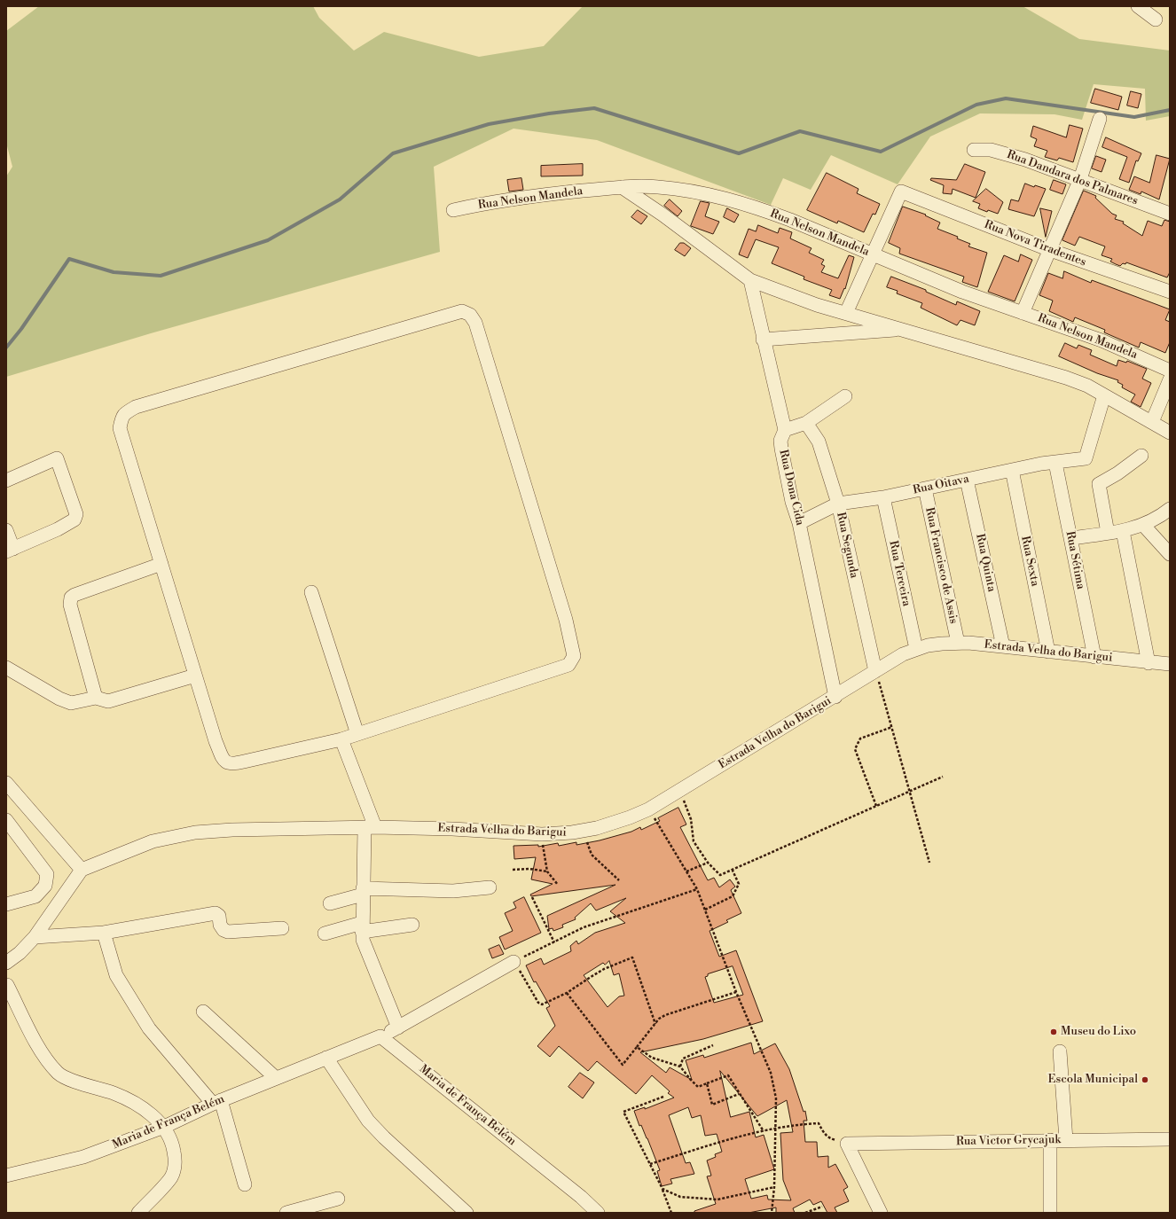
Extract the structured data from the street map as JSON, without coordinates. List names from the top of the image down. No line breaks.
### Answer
{"streets":{"street":["Rua Dandara dos Palmares","Rua Nelson Mandela","Rua Nova Tiradentes","Rua Oitava","Rua Dona Cida","Rua Segunda","Rua Sétima","Rua Sexta","Rua Quinta","Rua Francisco de Assis","Rua Terceira","Estrada Velha do Barigui","Maria de França Belém","Rua Victor Grycajuk"]},"crossings":[["Rua Nelson Mandela","Rua Nova Tiradentes"],["Rua Oitava","Rua Dona Cida"],["Rua Oitava","Rua Segunda"],["Rua Oitava","Rua Sétima"],["Rua Oitava","Rua Sexta"],["Rua Oitava","Rua Quinta"],["Rua Oitava","Rua Francisco de Assis"],["Rua Oitava","Rua Terceira"],["Rua Dona Cida","Estrada Velha do Barigui"],["Rua Segunda","Estrada Velha do Barigui"],["Rua Sétima","Estrada Velha do Barigui"],["Rua Sexta","Estrada Velha do Barigui"],["Rua Quinta","Estrada Velha do Barigui"],["Rua Francisco de Assis","Estrada Velha do Barigui"],["Rua Terceira","Estrada Velha do Barigui"]],"places":["Museu do Lixo","Escola Municipal"]}
